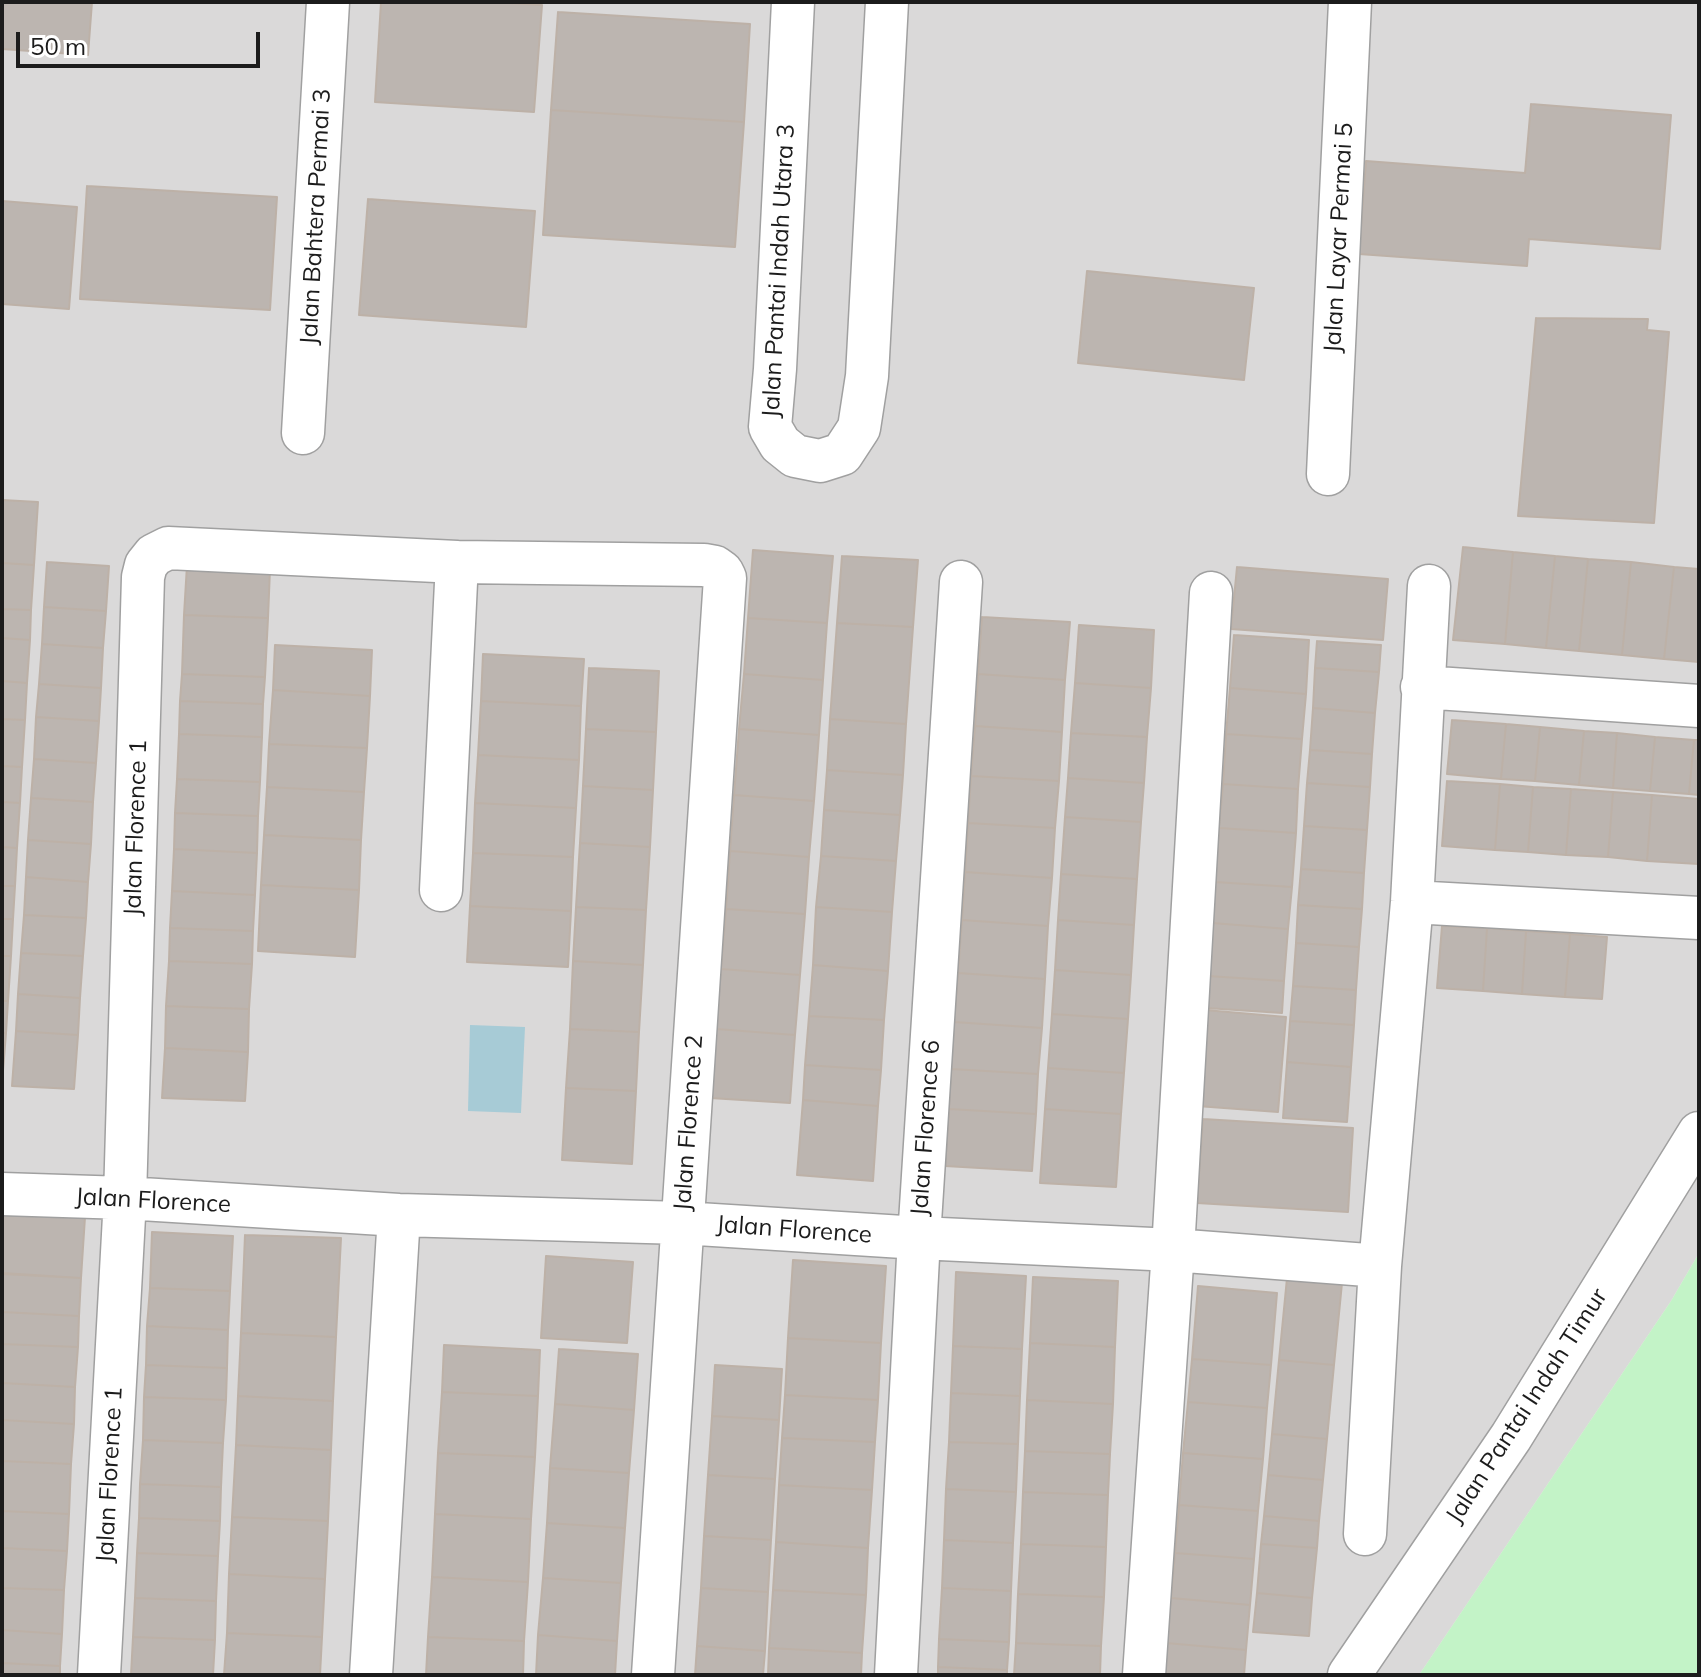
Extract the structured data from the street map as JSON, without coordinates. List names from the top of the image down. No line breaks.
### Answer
{"streets":{"street":["Jalan Bahtera Permai 3","Jalan Layar Permai 5","Jalan Pantai Indah Utara 3","Jalan Florence 1","Jalan Florence 2","Jalan Florence 6","Jalan Florence","Jalan Pantai Indah Timur"]},"crossings":[["Jalan Florence 1","Jalan Florence 2"],["Jalan Florence 1","Jalan Florence"],["Jalan Florence 2","Jalan Florence"],["Jalan Florence 6","Jalan Florence"]],"scale_bar":"50 m"}
